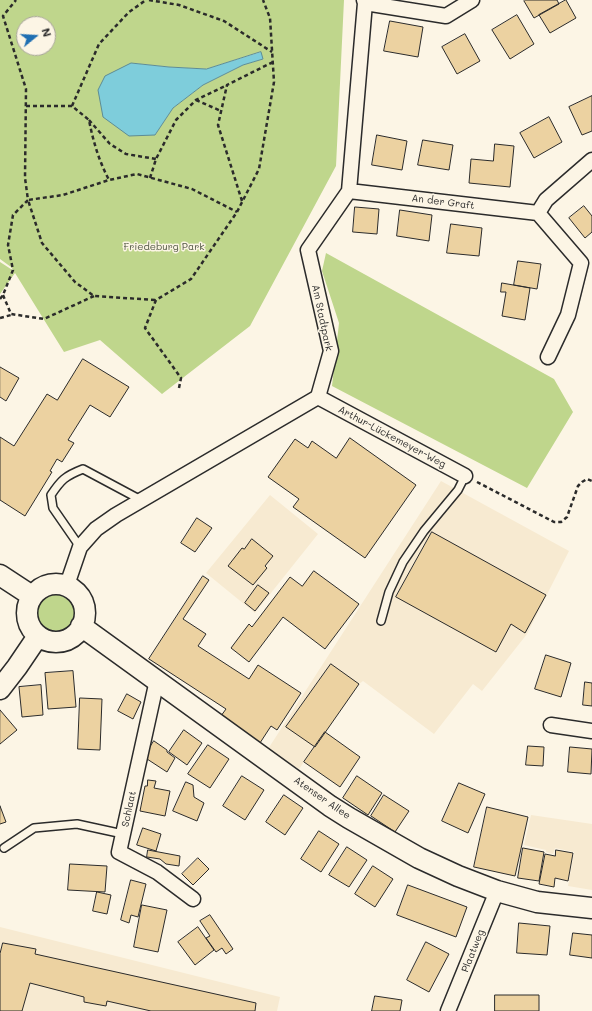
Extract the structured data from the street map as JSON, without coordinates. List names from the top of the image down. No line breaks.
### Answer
{"streets":{"street":["An der Graft","Am Stadtpark","Arthur-Lückemeyer-Weg","Atenser Allee","Schlaat","Plaatweg"]},"crossings":[["An der Graft","Am Stadtpark"],["Am Stadtpark","Arthur-Lückemeyer-Weg"],["Atenser Allee","Schlaat"],["Atenser Allee","Plaatweg"]],"parks":["Friedeburg Park"],"north":"right"}
